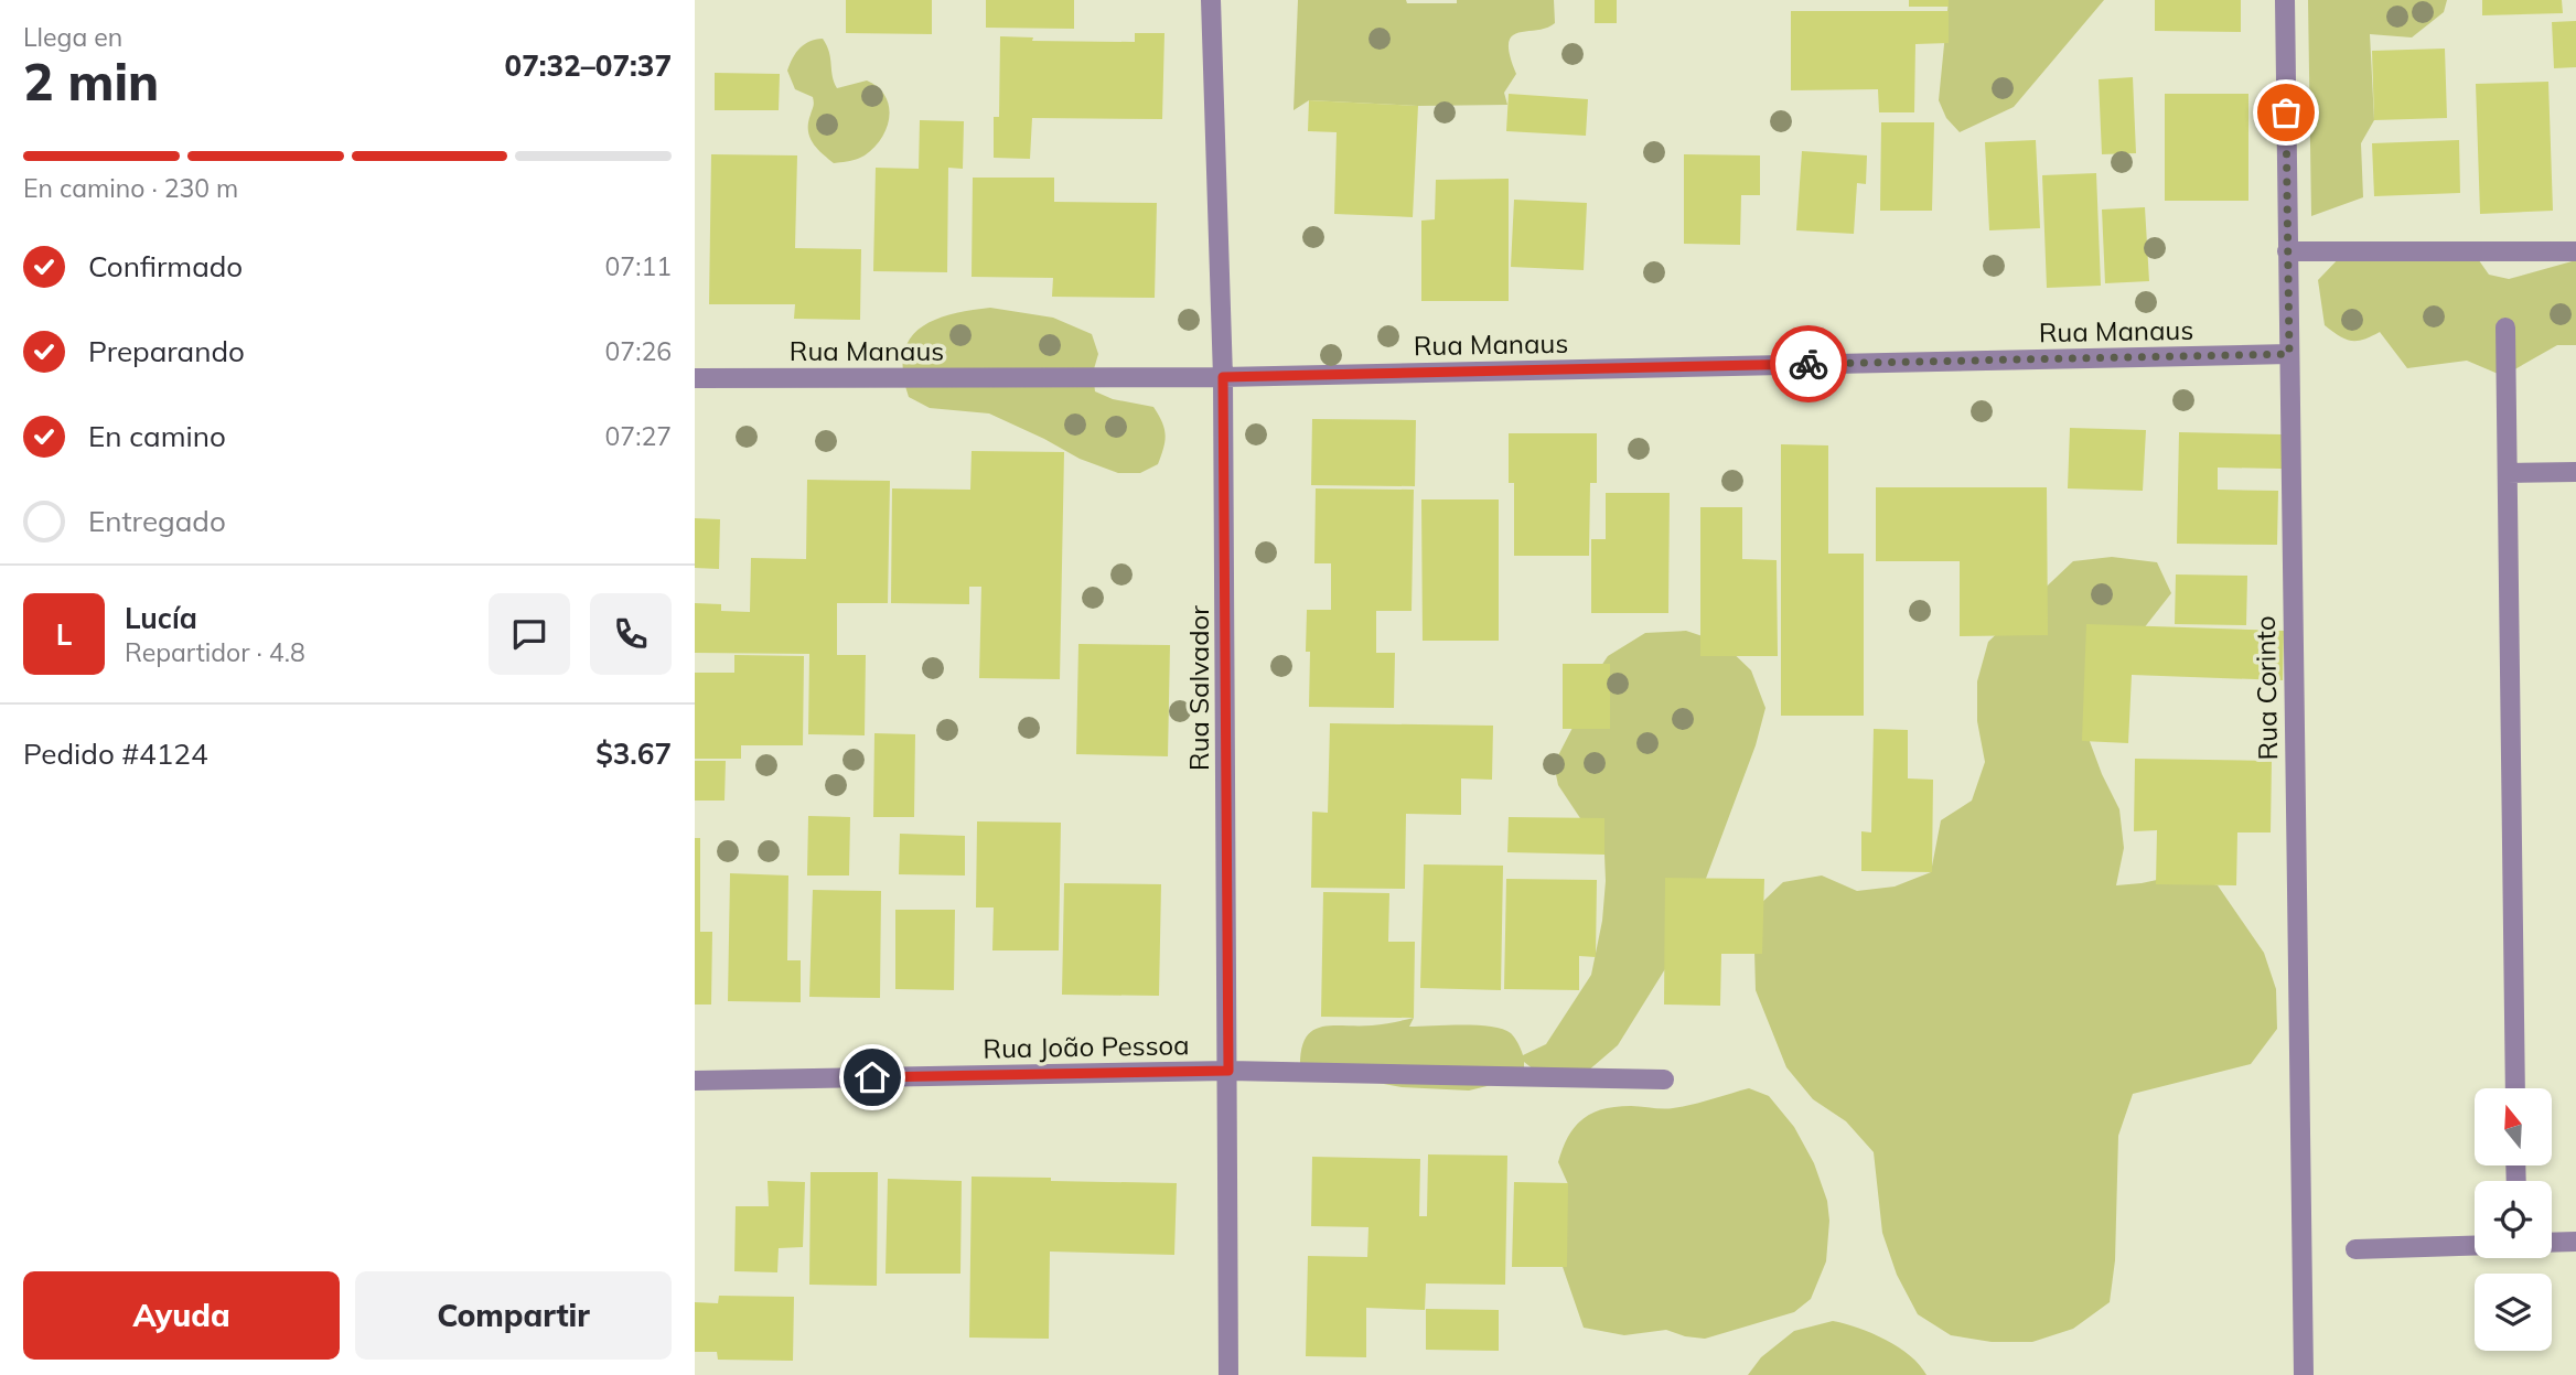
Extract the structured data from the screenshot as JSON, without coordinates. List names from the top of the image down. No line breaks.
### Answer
{"streets":{"street":["Rua Manaus","Rua Salvador","Rua Corinto","Rua João Pessoa"]},"crossings":[["Rua Manaus","Rua Salvador"],["Rua Manaus","Rua Corinto"],["Rua Salvador","Rua João Pessoa"]],"north":"top","page":{"heading":["2 min","Llega en","07:32–07:37"],"panel":["Lucía","Repartidor · 4.8","Pedido #4124","$3.67"],"bar":"En camino · 230 m","list":[["Confirmado","07:11"],["Preparando","07:26"],["En camino","07:27"],"Entregado"],"round":"L","buttons":["Ayuda","Compartir"]}}
